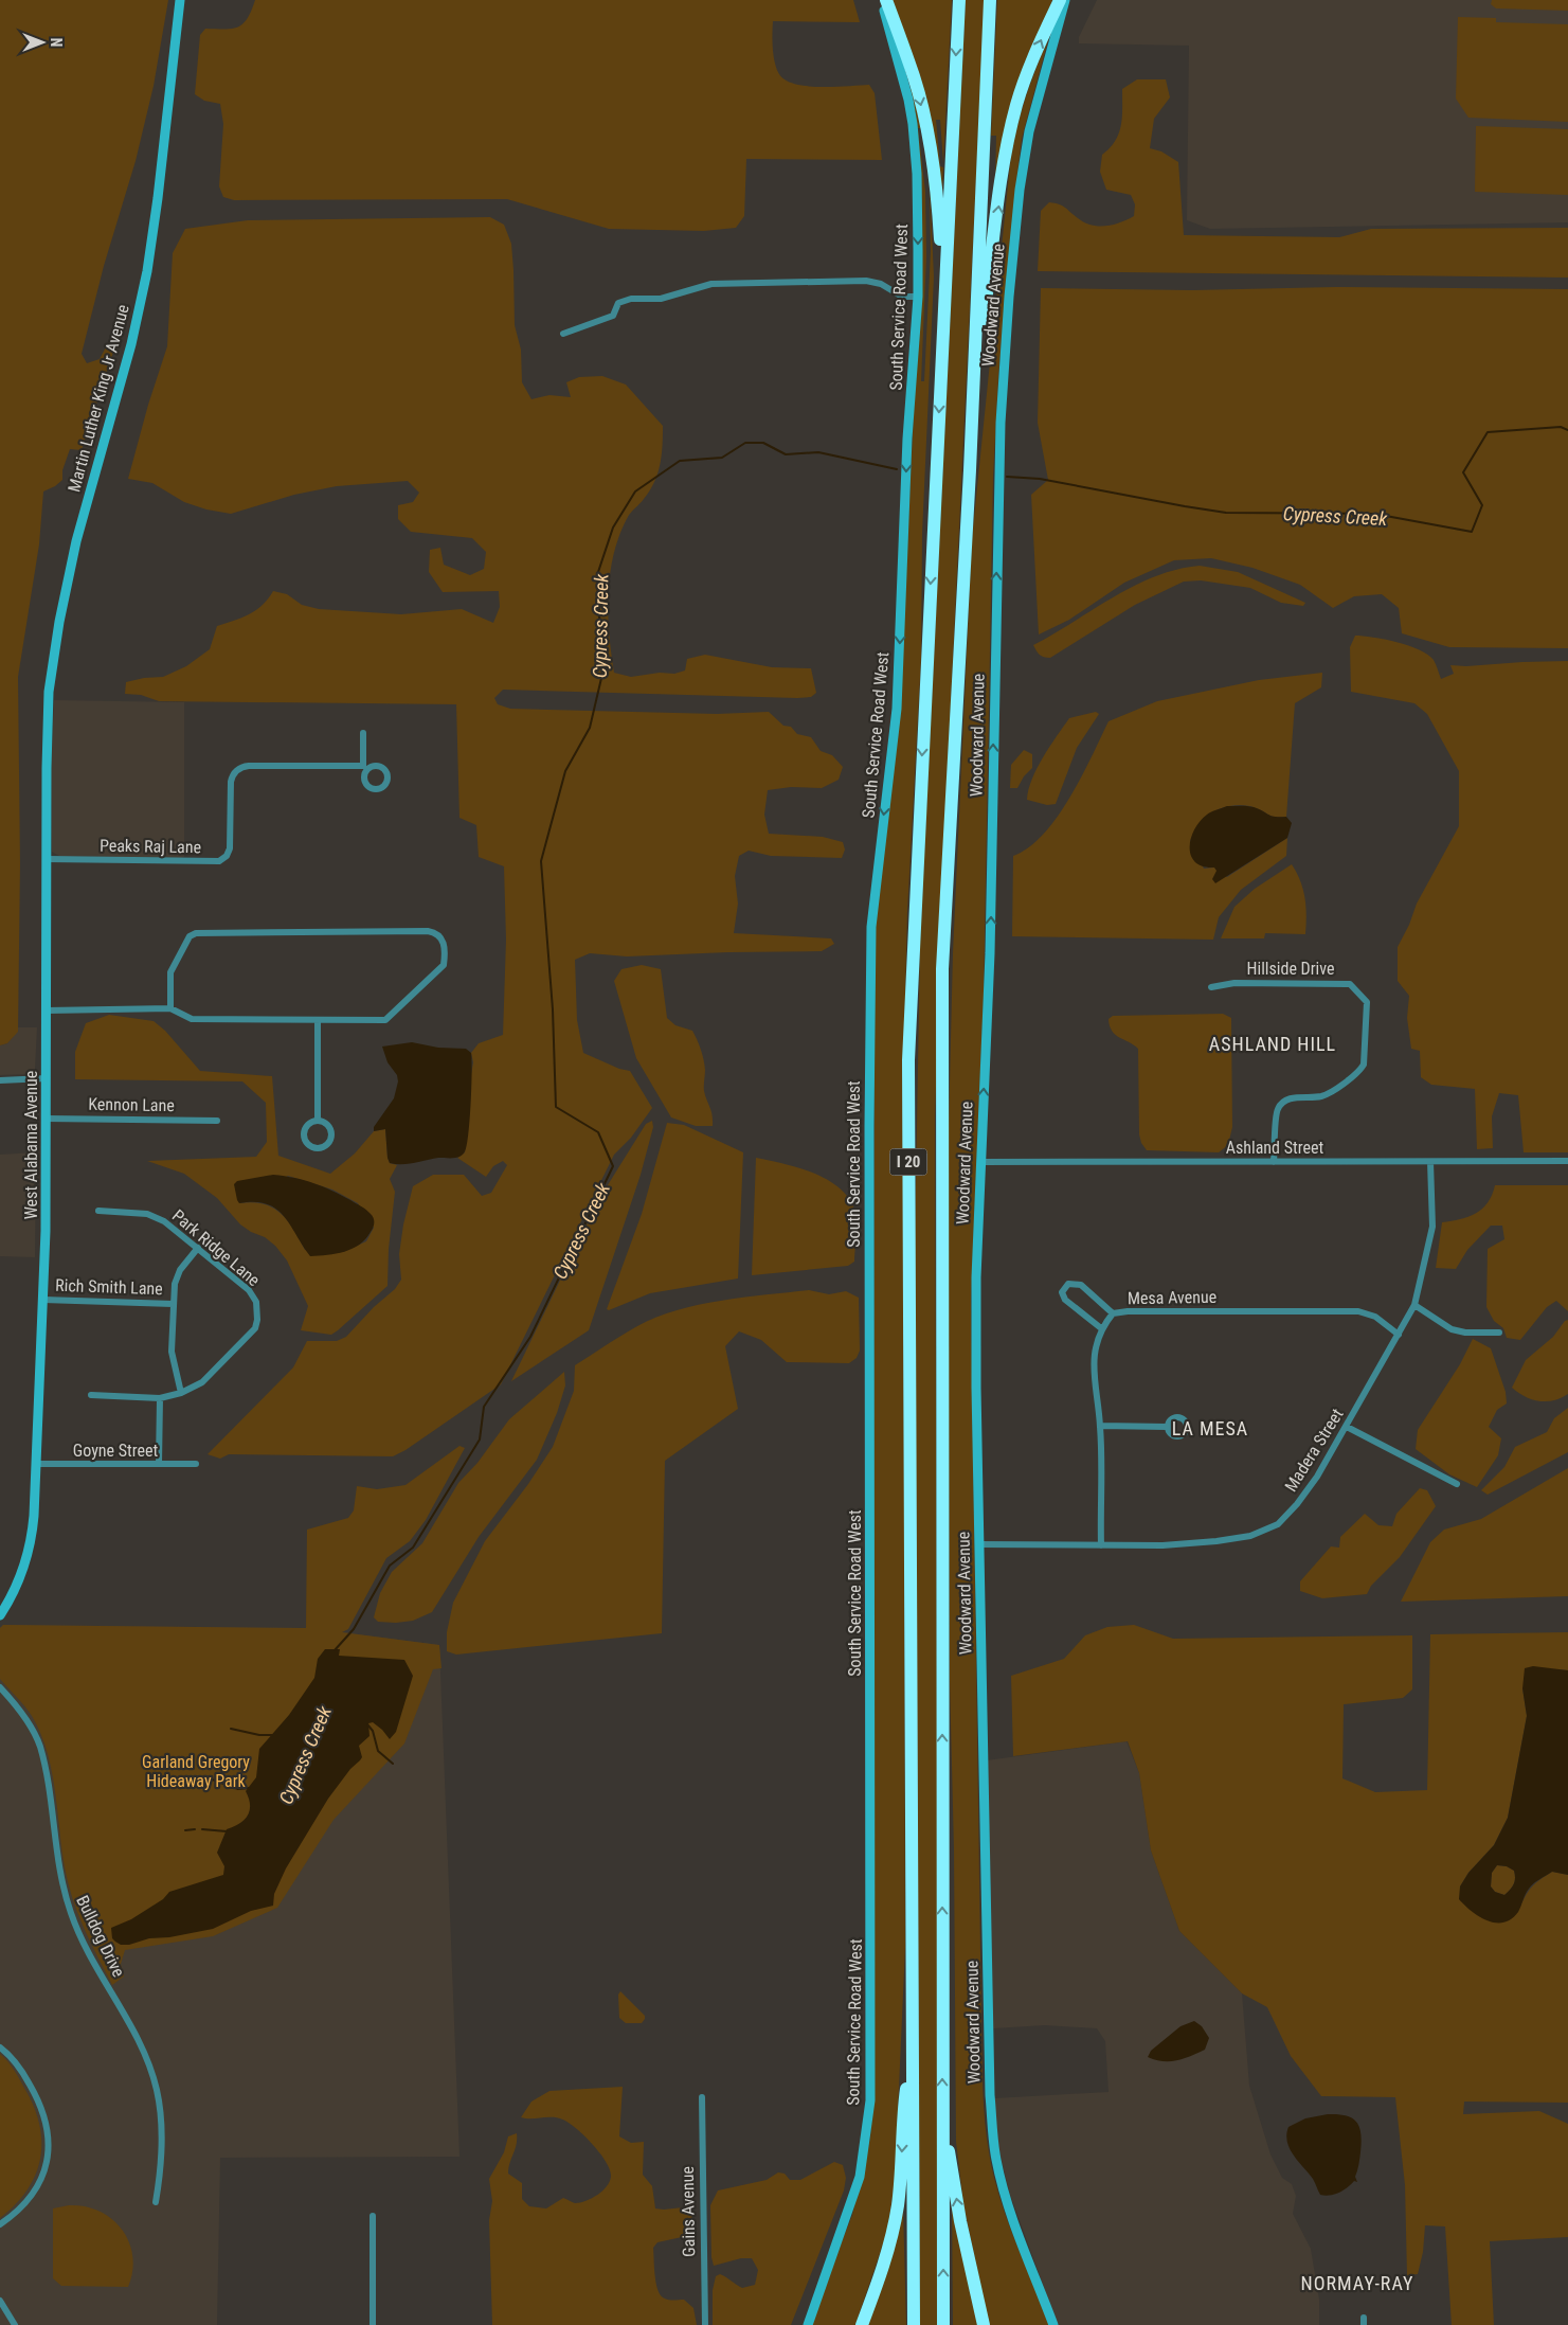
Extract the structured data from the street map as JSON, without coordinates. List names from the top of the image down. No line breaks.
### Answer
{"streets":{"highway":["I 20"],"main road":["Woodward Avenue","South Service Road West","Martin Luther King Jr Avenue","West Alabama Avenue"],"street":["Peaks Raj Lane","Hillside Drive","Kennon Lane","Ashland Street","Park Ridge Lane","Rich Smith Lane","Mesa Avenue","Goyne Street","Madera Street","Bulldog Drive","Gains Avenue"]},"crossings":[["Woodward Avenue","Ashland Street"],["Woodward Avenue","Madera Street"],["Martin Luther King Jr Avenue","West Alabama Avenue"],["Peaks Raj Lane","West Alabama Avenue"],["Hillside Drive","Ashland Street"],["Kennon Lane","West Alabama Avenue"],["West Alabama Avenue","Rich Smith Lane"],["West Alabama Avenue","Goyne Street"],["Ashland Street","Madera Street"],["Mesa Avenue","Madera Street"]],"one_way":["Woodward Avenue","South Service Road West"],"districts":["ASHLAND HILL","LA MESA","NORMAY-RAY"],"water":["Cypress Creek"],"parks":["Garland Gregory Hideaway Park"],"north":"right"}
